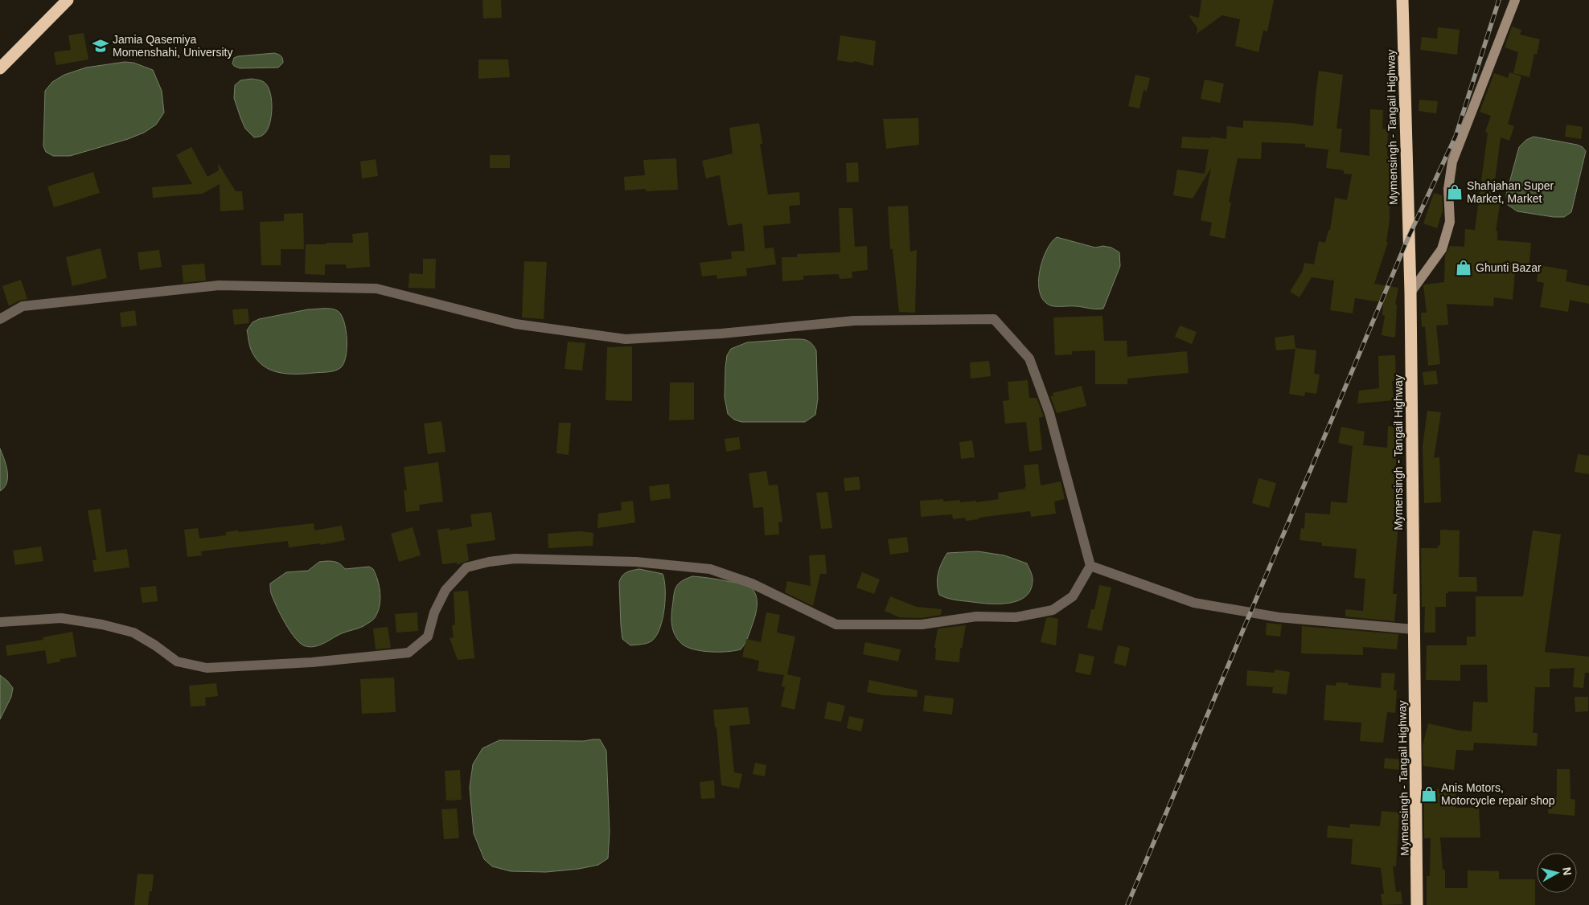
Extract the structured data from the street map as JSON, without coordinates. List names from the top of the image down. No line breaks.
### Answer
{"streets":{"highway":["Mymensingh - Tangail Highway"]},"places":{"school or university":["Jamia Qasemiya Momenshahi, University"],"shop":["Shahjahan Super Market, Market","Ghunti Bazar","Anis Motors, Motorcycle repair shop"]},"north":"right"}
